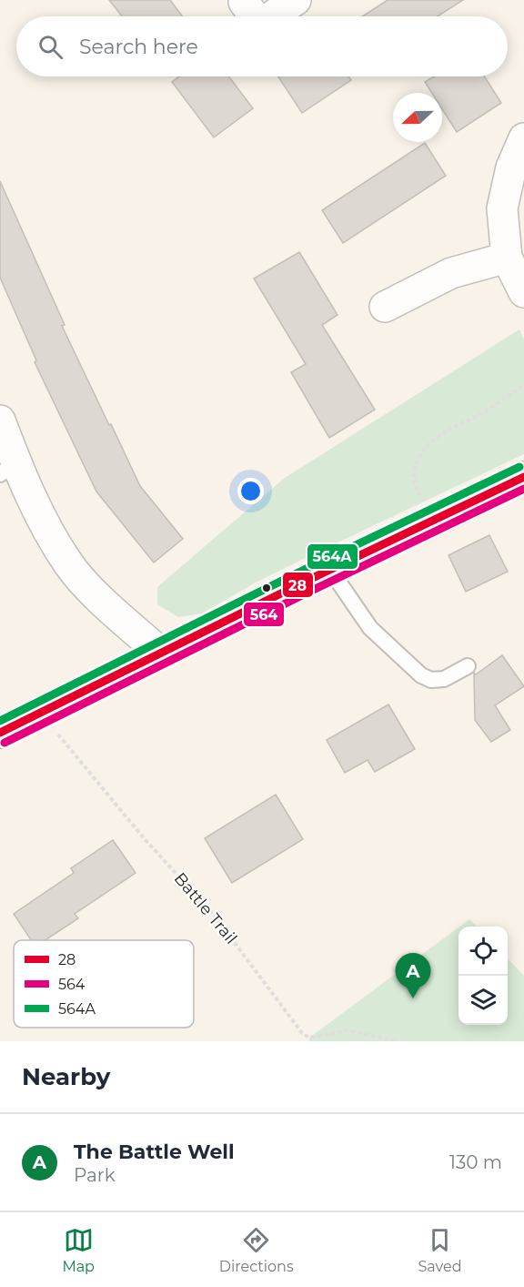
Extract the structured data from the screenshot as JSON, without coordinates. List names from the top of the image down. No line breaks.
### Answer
{"streets":{"path":["Battle Trail"]},"lines":["transit line 564A","transit line 28","transit line 564"],"legend":["28","564","564A"],"north":"left","page":{"search":"Search here","pins":"A","heading":"Nearby","list":[{"mark":"A","name":"The Battle Well","note":"Park","value":"130 m"}],"nav":["Map","Directions","Saved"]}}
